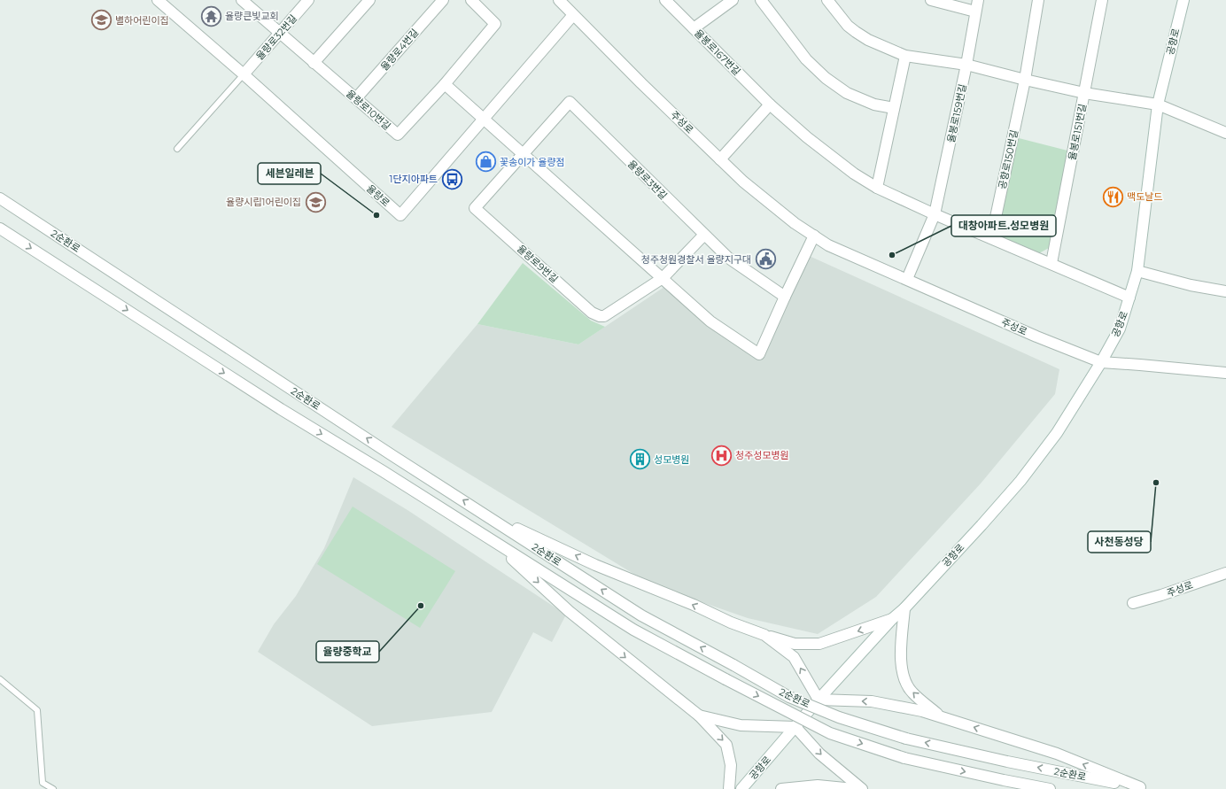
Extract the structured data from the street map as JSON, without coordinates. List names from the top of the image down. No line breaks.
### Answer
{"streets":{"street":["율량로32번길","공항로","율량로4번길","율봉로167번길","율량로10번길","율봉로159번길","주성로","율봉로151번길","공항로150번길","율량로3번길","율량로","2순환로","율량로9번길"]},"crossings":[["율량로32번길","율량로10번길"],["율량로32번길","율량로"],["공항로","주성로"],["율량로4번길","율량로10번길"],["율봉로159번길","주성로"],["주성로","율량로"],["율량로3번길","율량로9번길"]],"places":{"temple":["율량큰빛교회"],"school or university":["별하어린이집","율량시립1어린이집"],"shop":["꽃송이가 율량점"],"bus stop":["1단지아파트"],"restaurant":["맥도날드"],"other":["세븐일레븐","대창아파트.성모병원","사천동성당","율량중학교"],"public building":["청주청원경찰서 율량지구대"],"hospital":["청주성모병원"],"building":["성모병원"]}}
